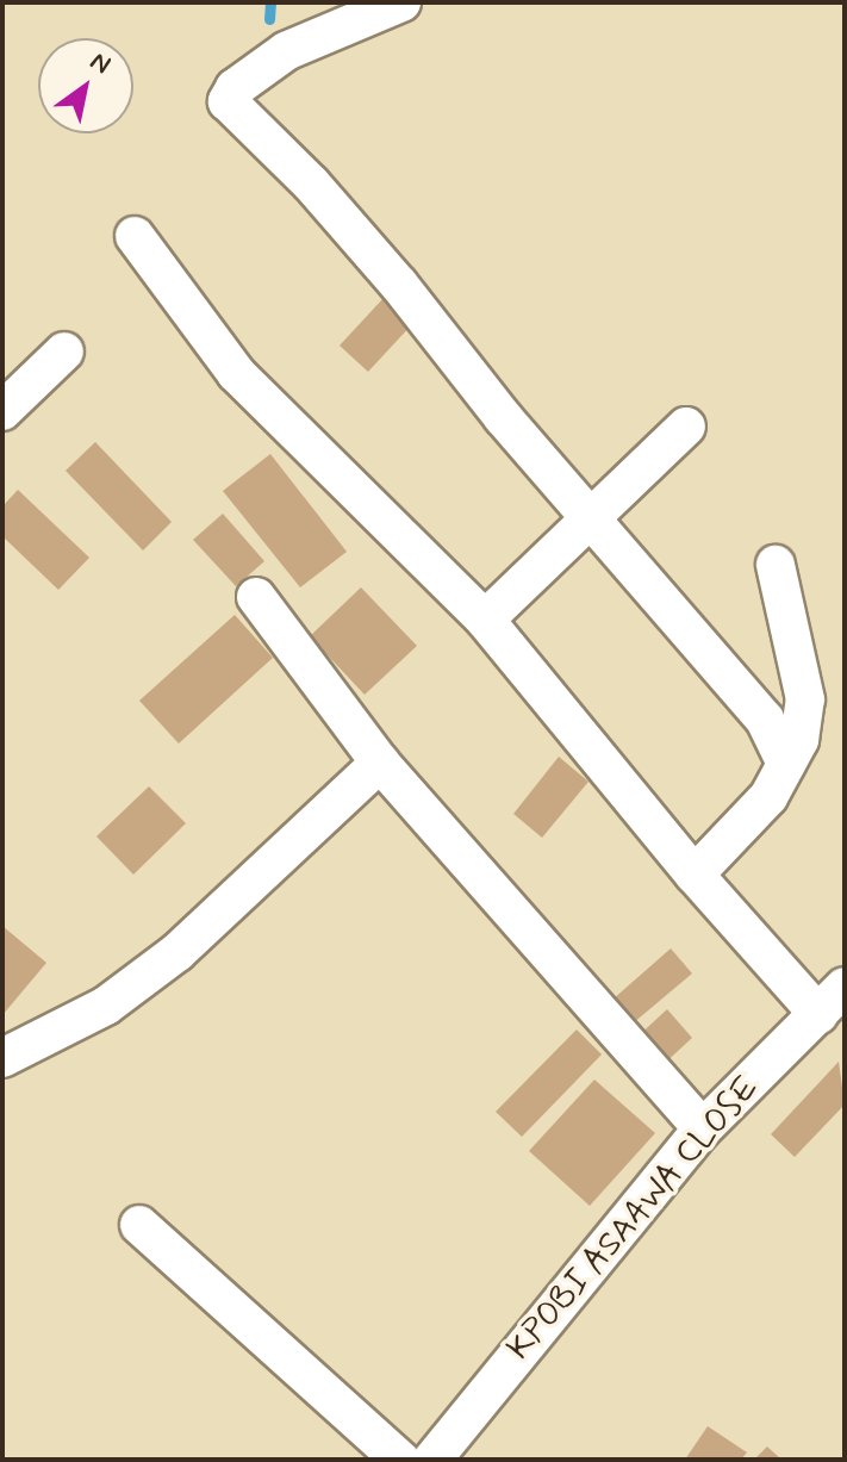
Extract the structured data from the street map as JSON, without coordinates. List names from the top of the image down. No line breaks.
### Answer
{"streets":{"street":["KPOBI ASAAWA CLOSE"]},"north":"top right"}
